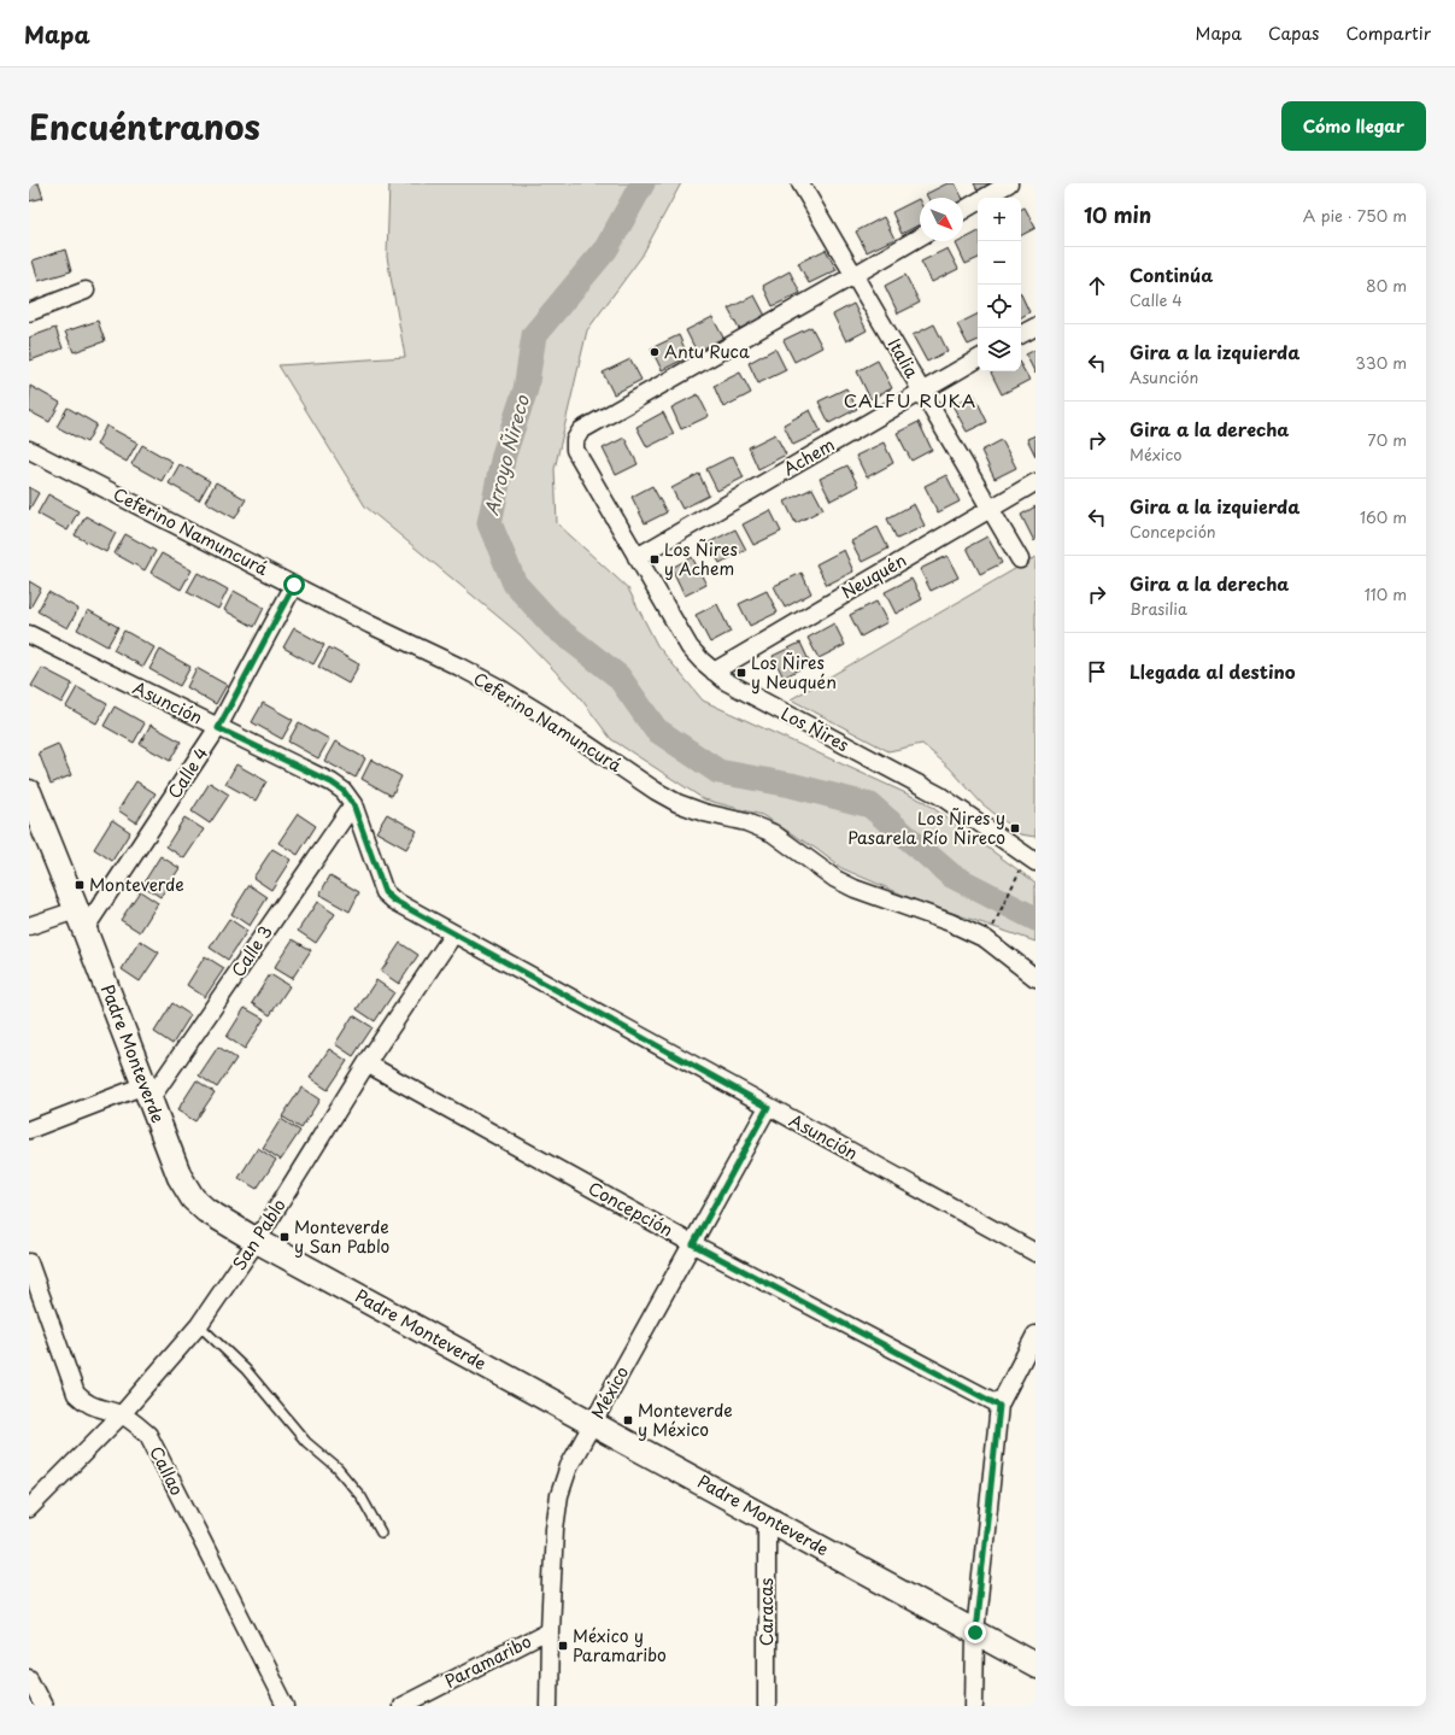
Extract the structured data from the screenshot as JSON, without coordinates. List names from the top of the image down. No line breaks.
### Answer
{"streets":{"street":["Italia","Achem","Ceferino Namuncurá","Neuquén","Asunción","Los Ñires","Calle 4","Calle 3","Padre Monteverde","Concepción","San Pablo","México","Callao","Caracas","Paramaribo"]},"crossings":[["Italia","Achem"],["Italia","Neuquén"],["Italia","Los Ñires"],["Achem","Los Ñires"],["Ceferino Namuncurá","Calle 4"],["Neuquén","Los Ñires"],["Asunción","Calle 4"],["Asunción","Calle 3"],["Asunción","San Pablo"],["Asunción","México"],["Calle 4","Padre Monteverde"],["Calle 3","Padre Monteverde"],["Padre Monteverde","San Pablo"],["Padre Monteverde","México"],["Padre Monteverde","Caracas"],["Concepción","San Pablo"],["Concepción","México"],["San Pablo","Callao"],["México","Paramaribo"]],"districts":["CALFU RUKA"],"water":["Arroyo Ñireco"],"places":{"other":["Antu Ruca"],"transit":["Los Ñires y Achem","Los Ñires y Neuquén","Los Ñires y Pasarela Río Ñireco","Monteverde","Monteverde y San Pablo","Monteverde y México","México y Paramaribo"]},"north":"bottom right","page":{"header":"Mapa","nav":["Mapa","Capas","Compartir"],"title":"Encuéntranos","buttons":"Cómo llegar","heading":["10 min","A pie · 750 m"],"map_buttons":["+","−"],"list":[["Continúa","Calle 4","80 m"],["Gira a la izquierda","Asunción","330 m"],["Gira a la derecha","México","70 m"],["Gira a la izquierda","Concepción","160 m"],["Gira a la derecha","Brasilia","110 m"],"Llegada al destino"]}}
